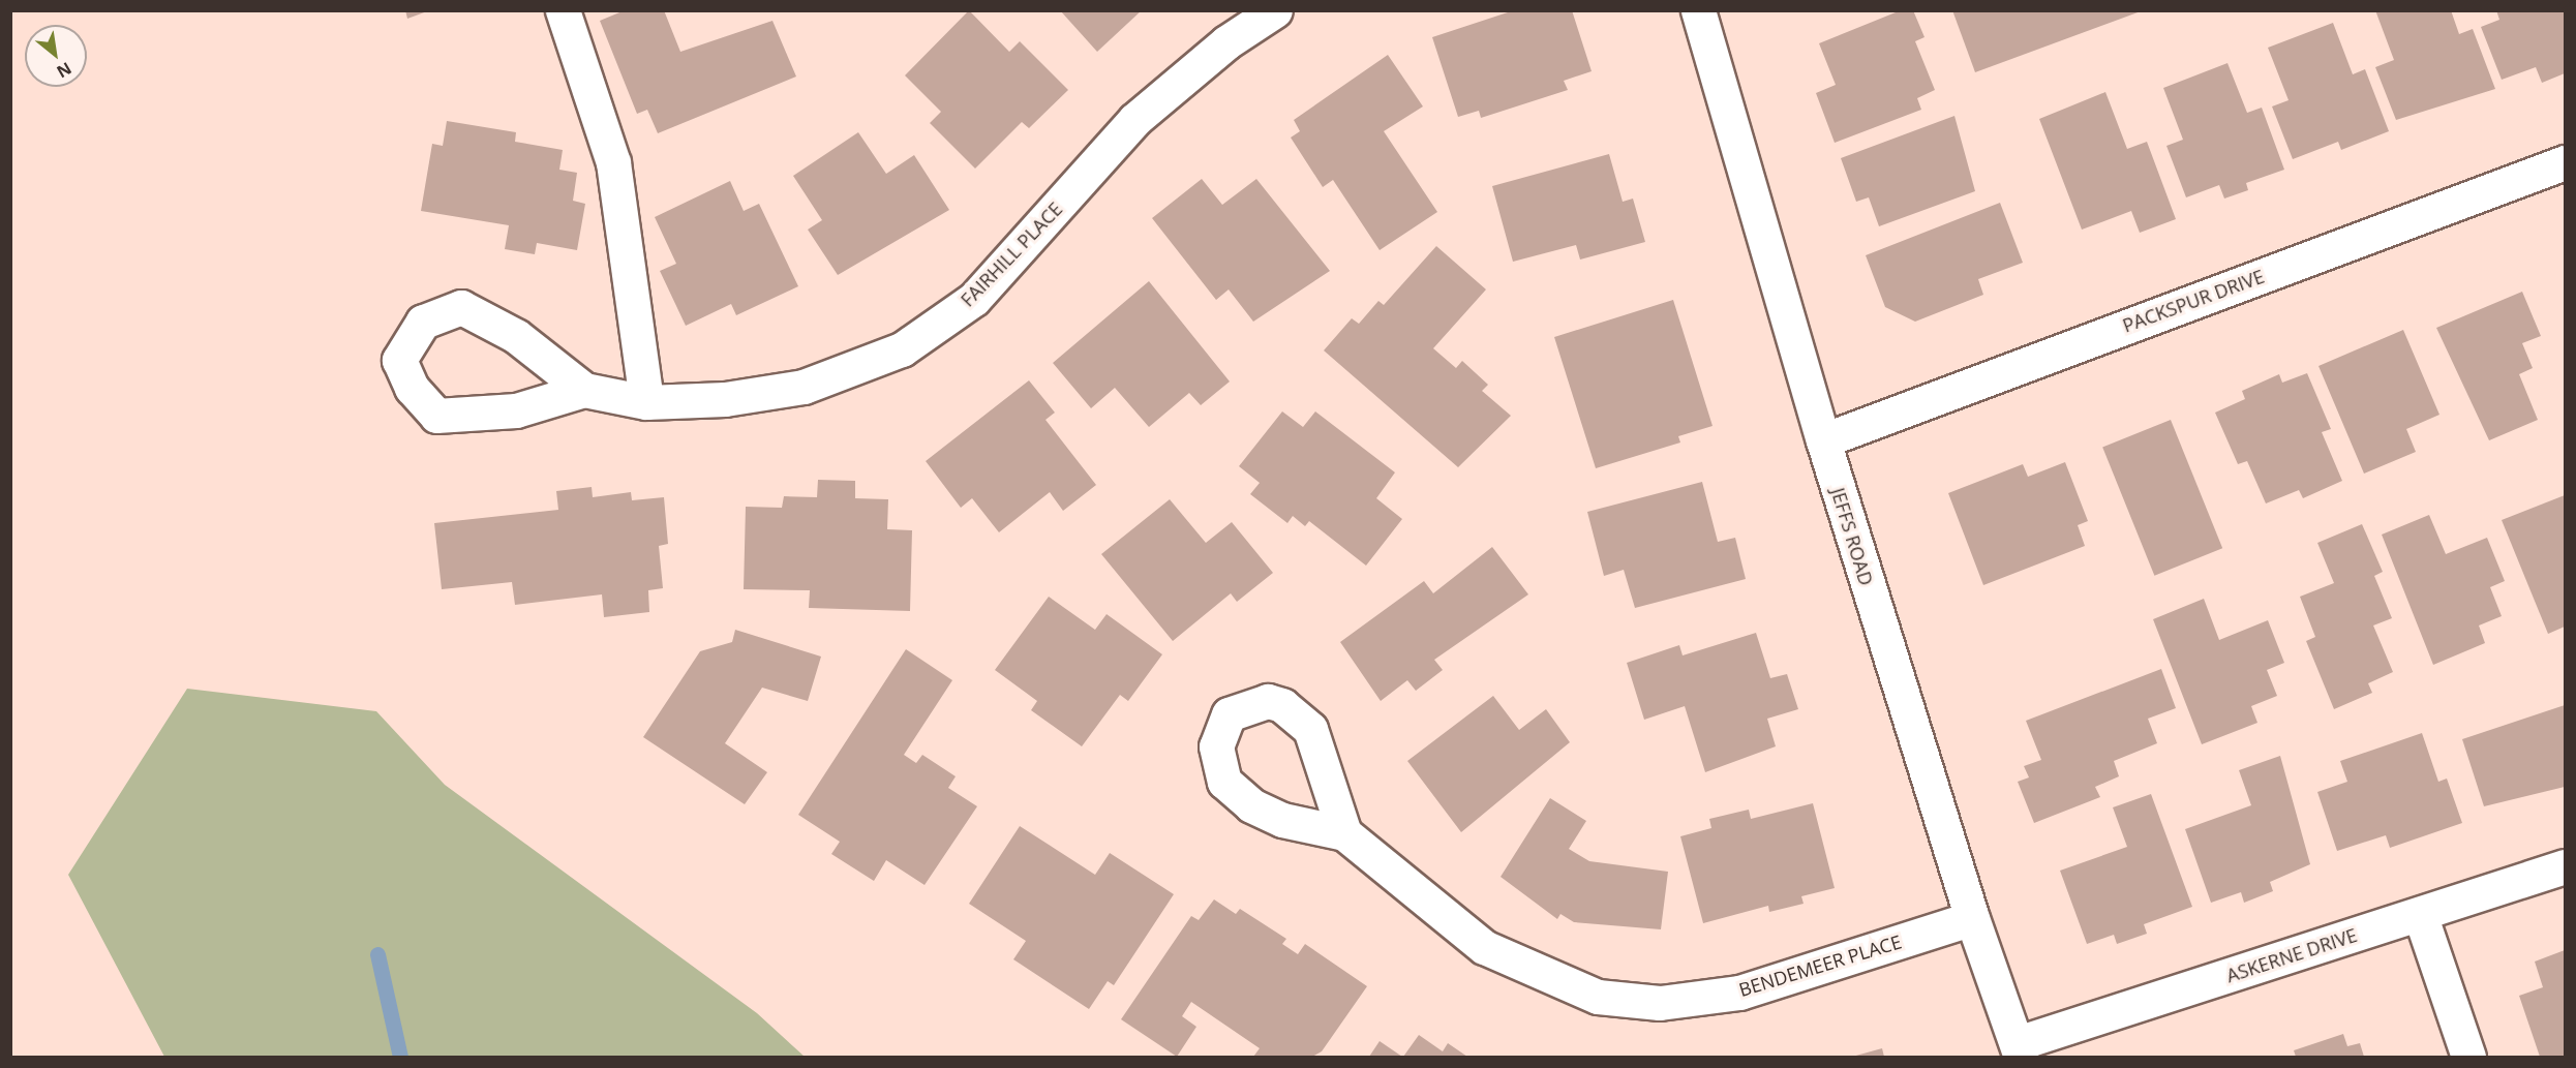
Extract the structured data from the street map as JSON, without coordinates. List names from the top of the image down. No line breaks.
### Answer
{"streets":{"street":["FAIRHILL PLACE","PACKSPUR DRIVE","JEFFS ROAD","ASKERNE DRIVE","BENDEMEER PLACE"]},"crossings":[["PACKSPUR DRIVE","JEFFS ROAD"],["JEFFS ROAD","ASKERNE DRIVE"],["JEFFS ROAD","BENDEMEER PLACE"]],"north":"bottom right"}
